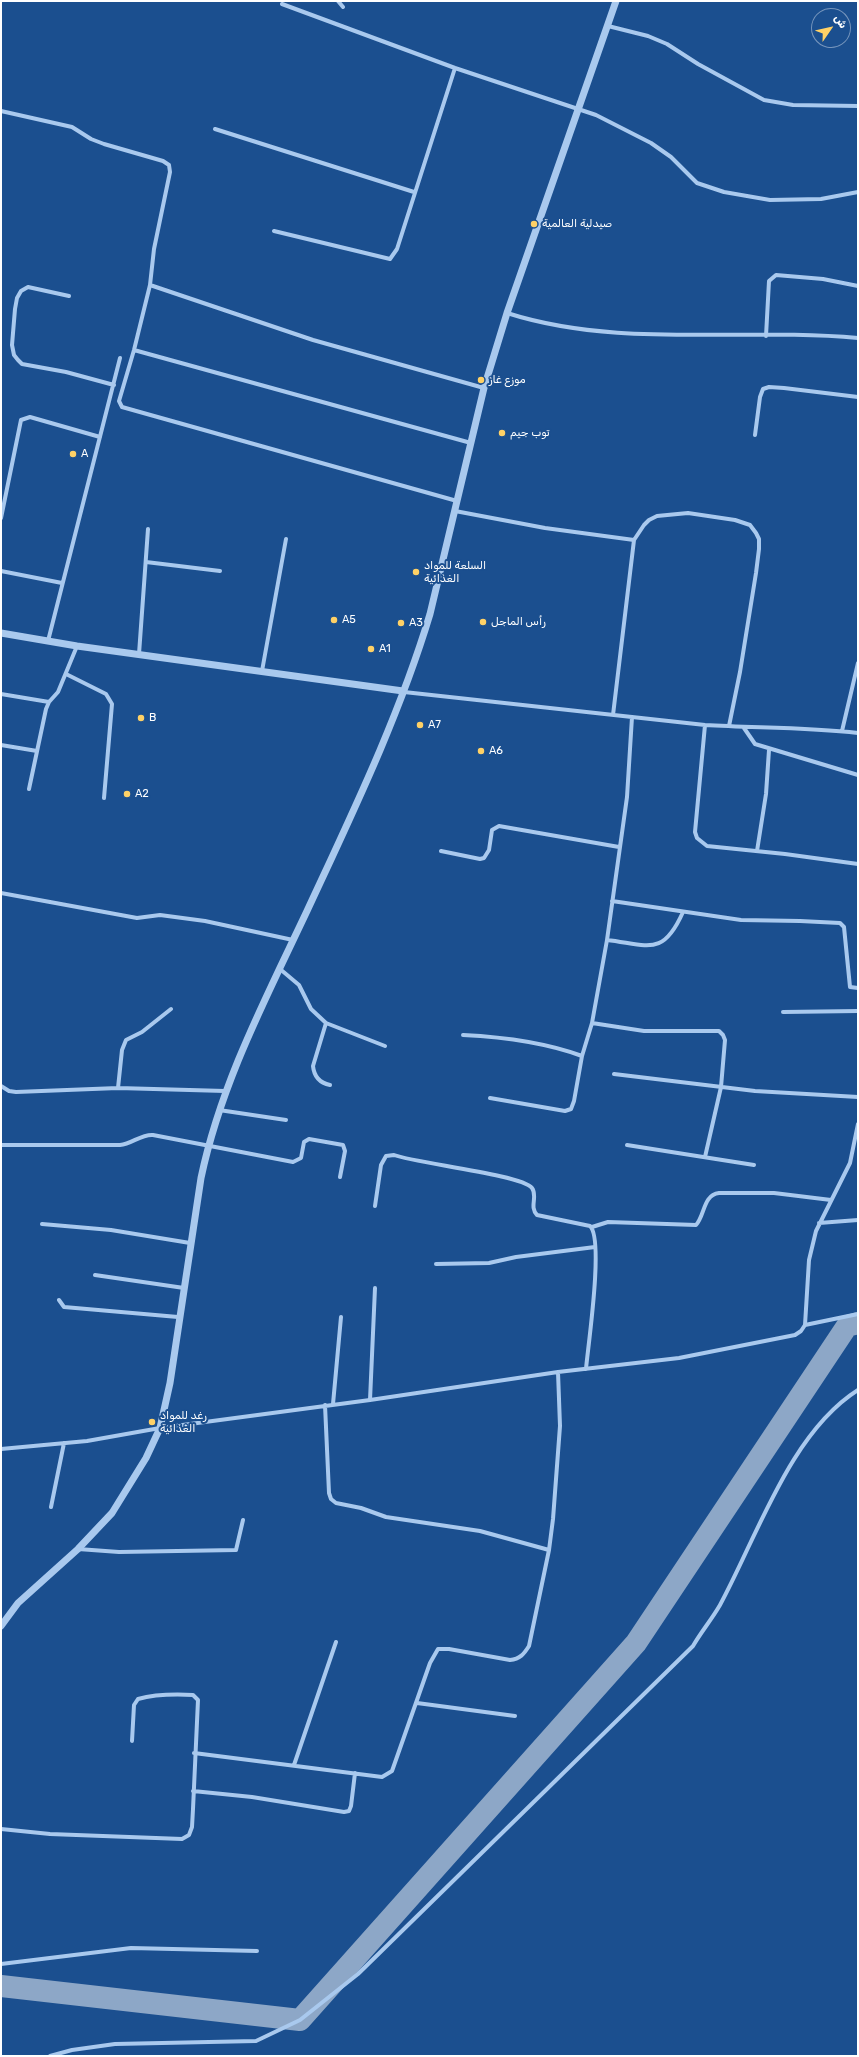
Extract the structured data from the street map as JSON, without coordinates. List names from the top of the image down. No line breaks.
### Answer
{"places":["صيدلية العالمية","موزع غاز","توب جيم","A","السلعة للمواد الغذائية","A5","رأس الماجل","A3","A1","B","A7","A6","A2","رغد للمواد الغذائية"],"north":"top right"}
